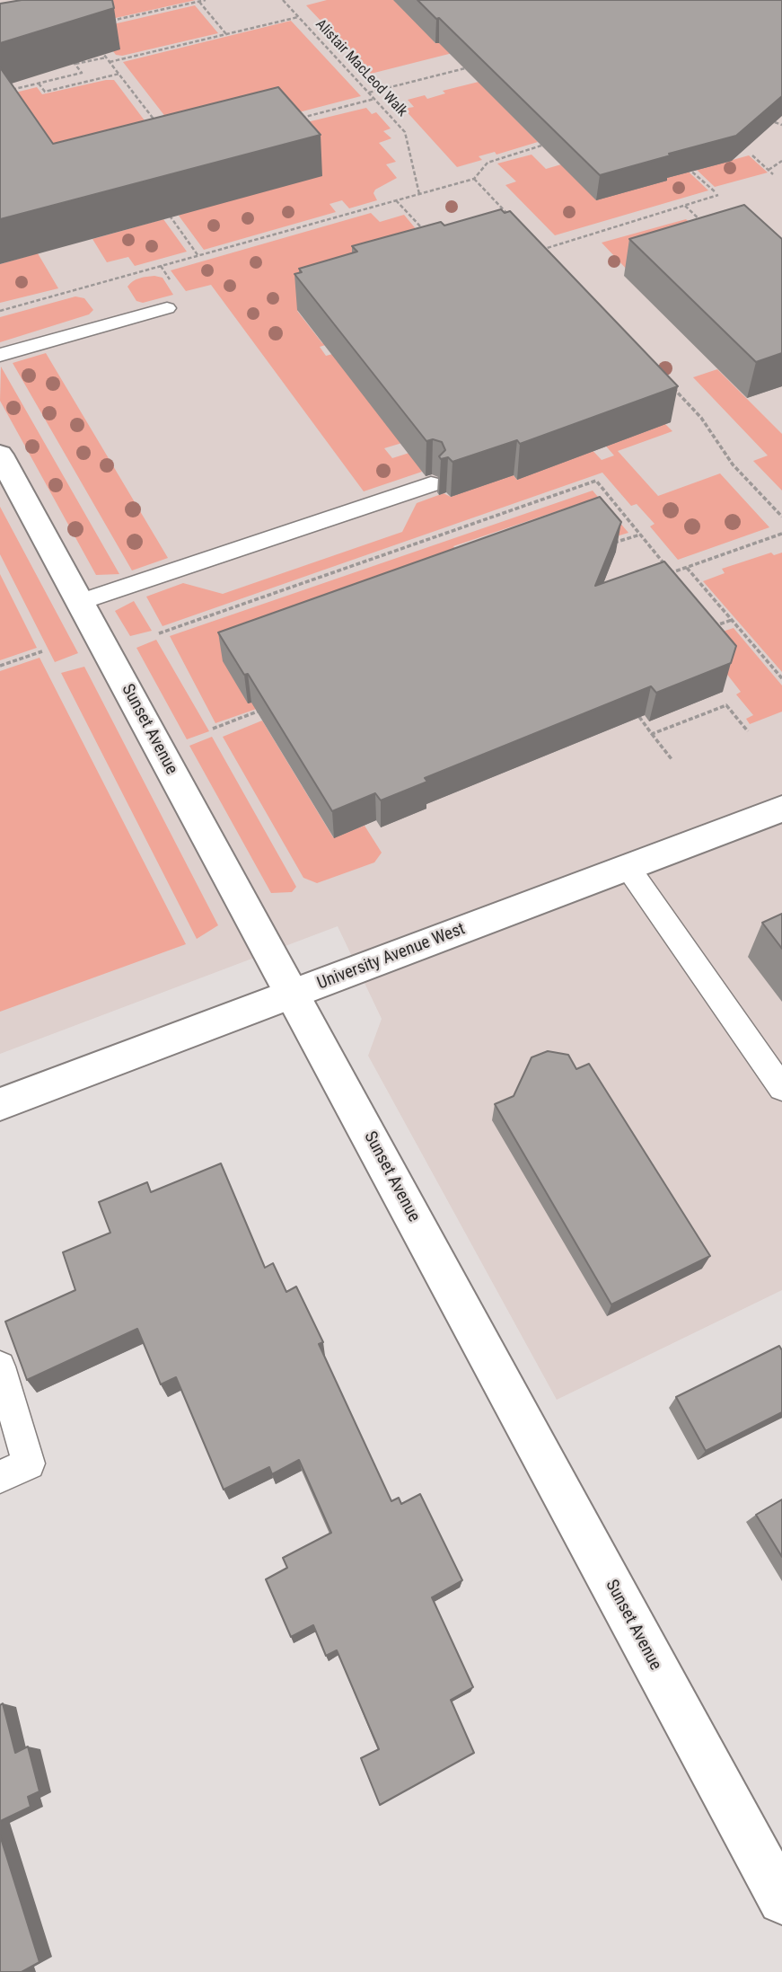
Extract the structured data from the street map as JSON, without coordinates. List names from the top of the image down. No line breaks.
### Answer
{"streets":{"street":["Sunset Avenue","University Avenue West"],"path":["Alistair MacLeod Walk"]},"crossings":[["Sunset Avenue","University Avenue West"]]}
